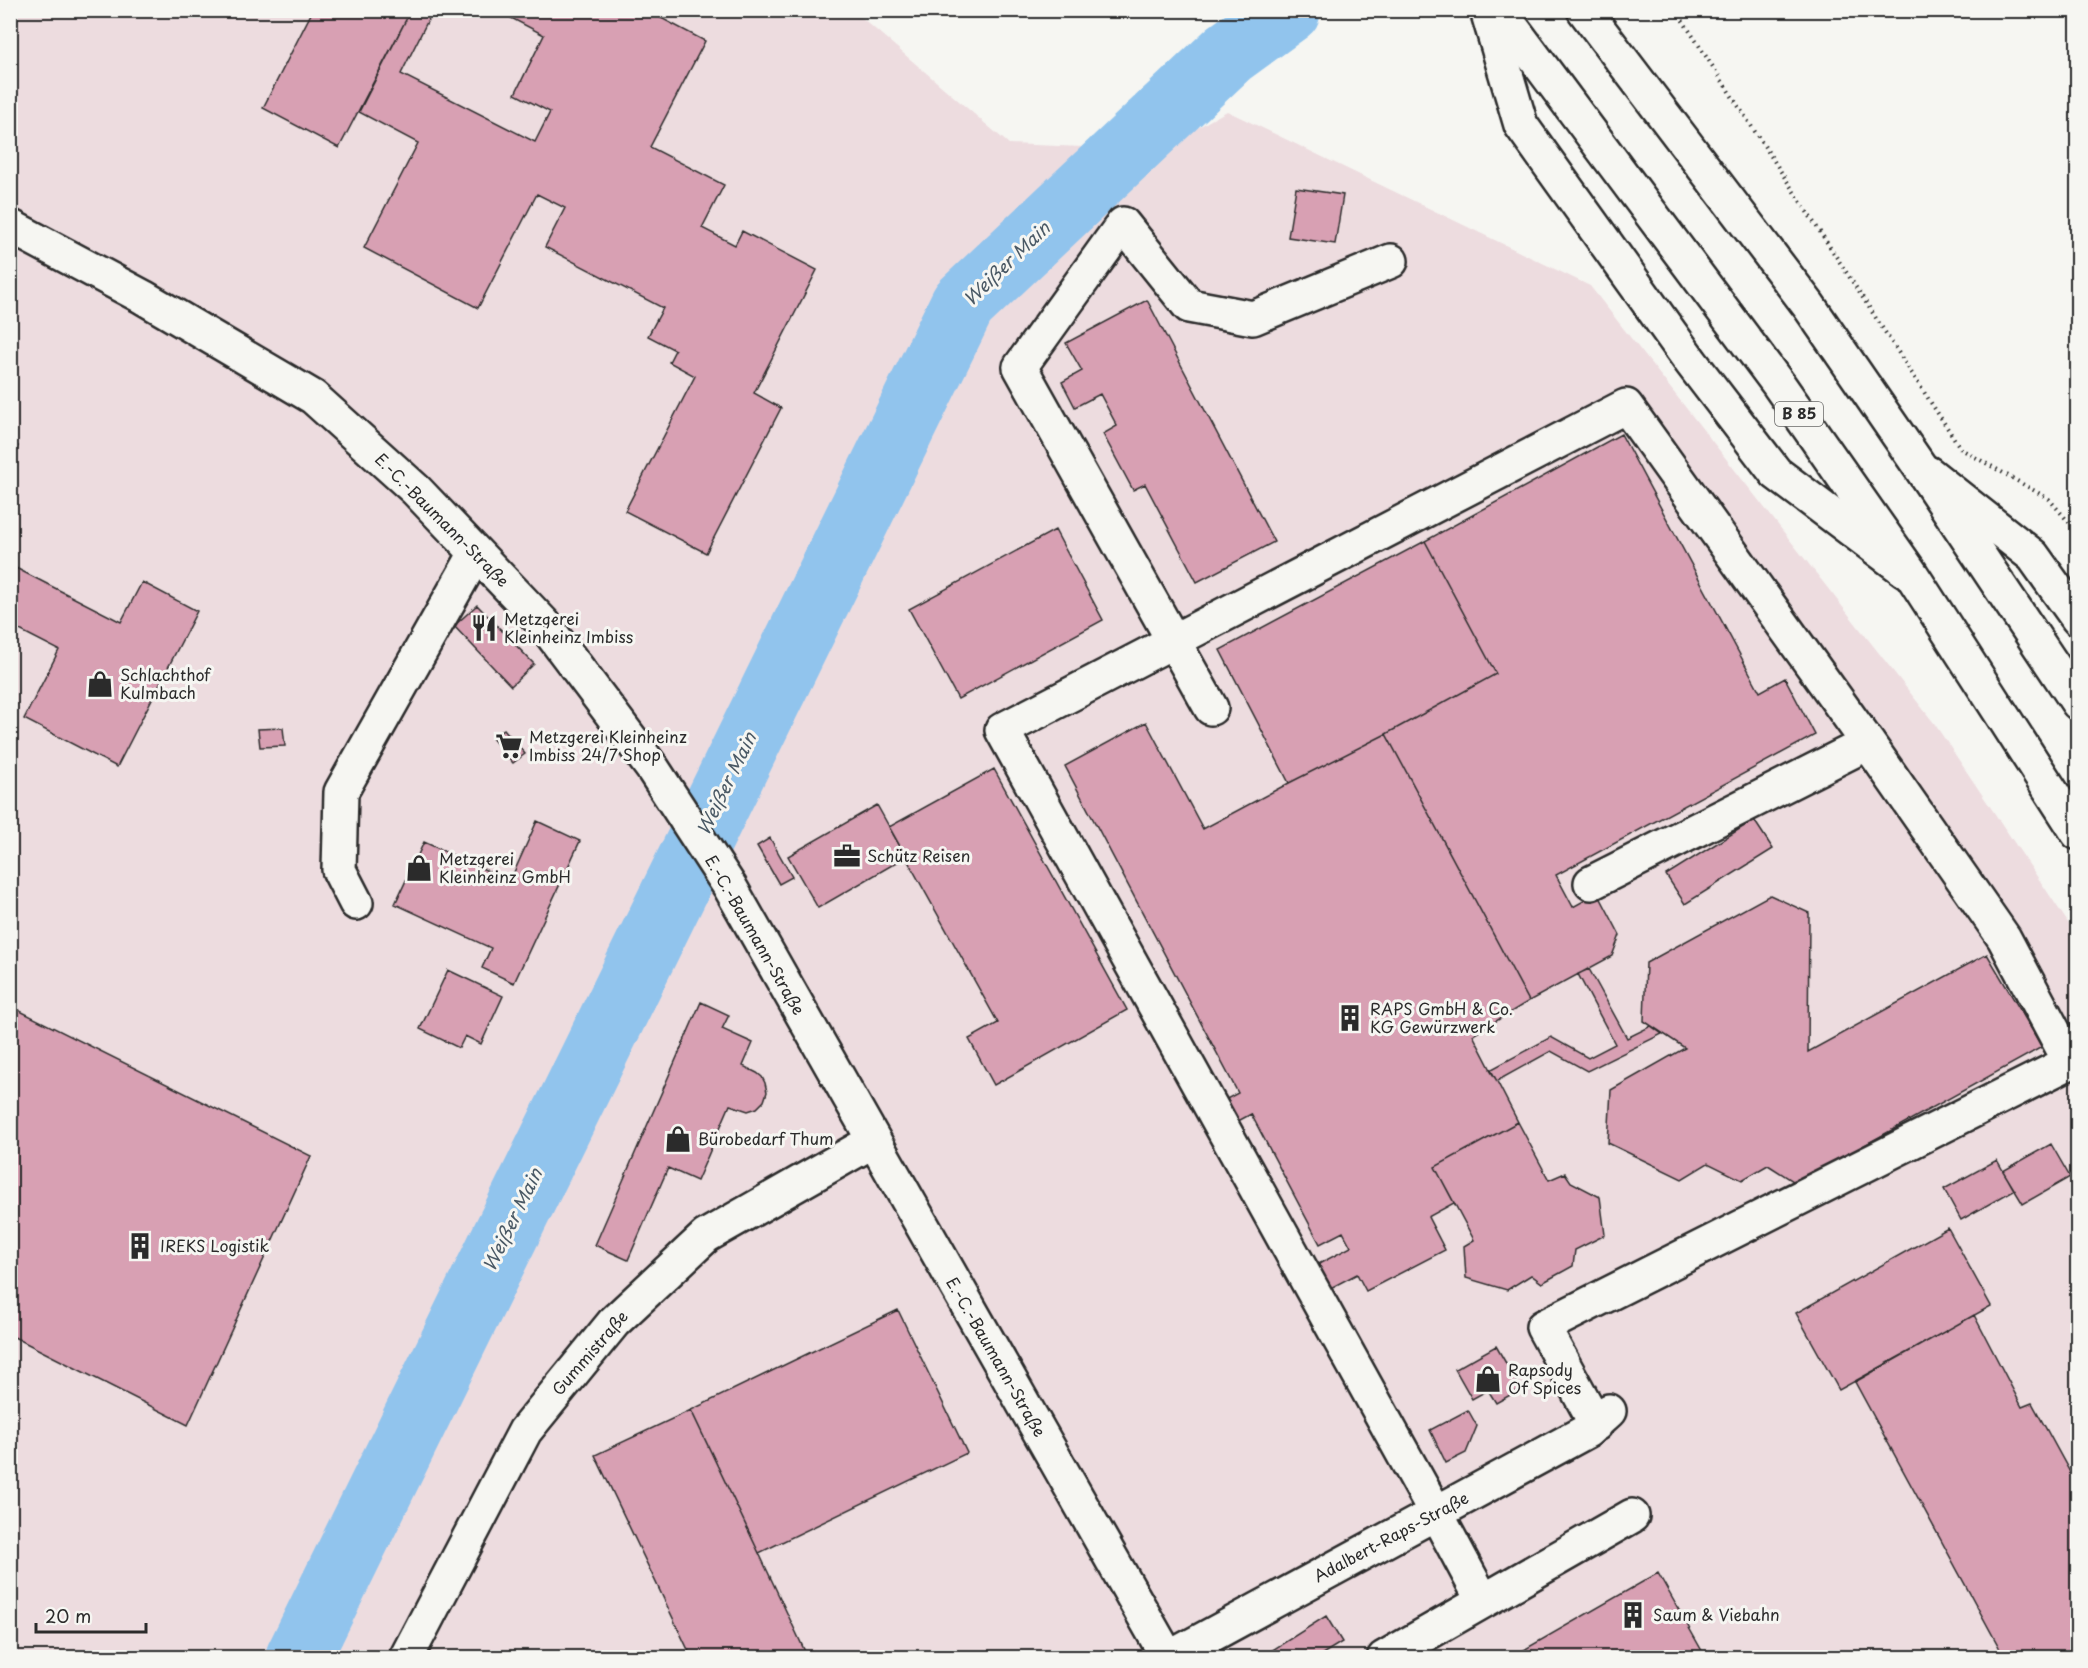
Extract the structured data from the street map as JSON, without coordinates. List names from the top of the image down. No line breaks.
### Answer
{"streets":{"main road":["B 85","E.-C.-Baumann-Straße","Gummistraße","Adalbert-Raps-Straße"]},"crossings":[["E.-C.-Baumann-Straße","Gummistraße"],["E.-C.-Baumann-Straße","Adalbert-Raps-Straße"]],"water":["Weißer Main"],"places":{"restaurant":["Metzgerei Kleinheinz Imbiss"],"shop":["Schlachthof Kulmbach","Metzgerei Kleinheinz GmbH","Bürobedarf Thum","Rapsody Of Spices"],"supermarket":["Metzgerei Kleinheinz Imbiss 24/7 Shop"],"office":["Schütz Reisen"],"building":["RAPS GmbH & Co. KG Gewürzwerk","IREKS Logistik","Saum & Viebahn"]},"scale_bar":"20 m"}
